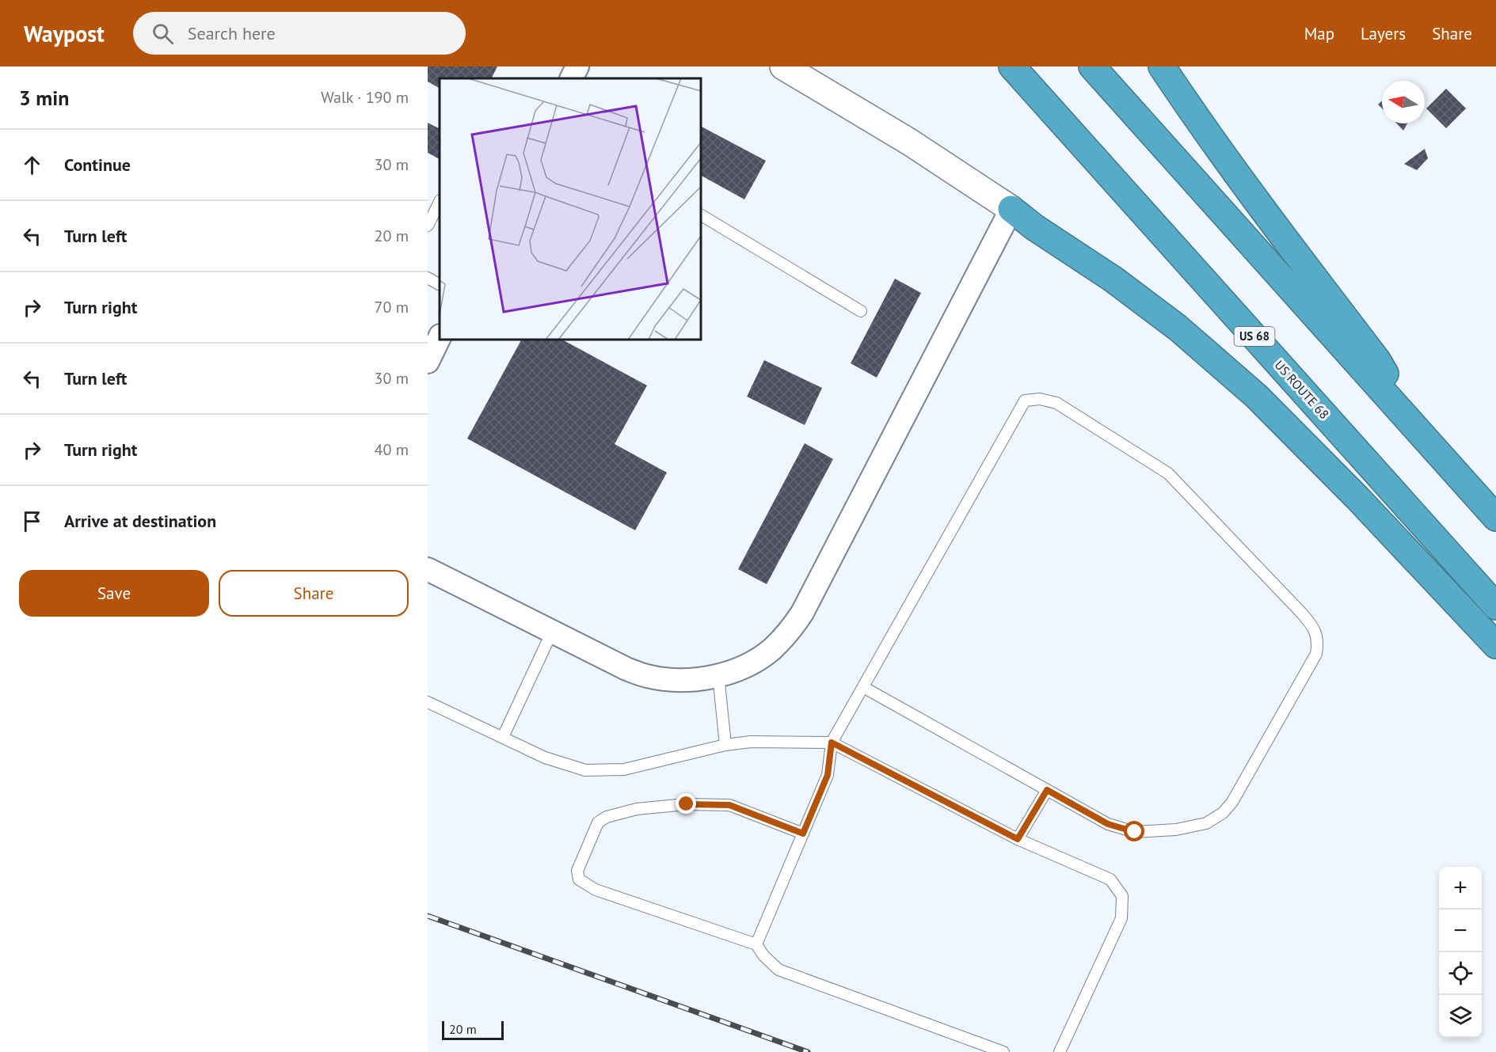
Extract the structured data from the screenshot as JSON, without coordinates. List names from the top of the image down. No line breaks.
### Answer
{"streets":{"highway":["US 68","US ROUTE 68"]},"scale_bar":"20 m","north":"left","page":{"header":"Waypost","search":"Search here","nav":["Map","Layers","Share"],"heading":["3 min","Walk · 190 m"],"list":[["Continue","30 m"],["Turn left","20 m"],["Turn right","70 m"],["Turn left","30 m"],["Turn right","40 m"],"Arrive at destination"],"buttons":["Save","Share"],"map_buttons":["+","−"],"scale":"20 m"}}
